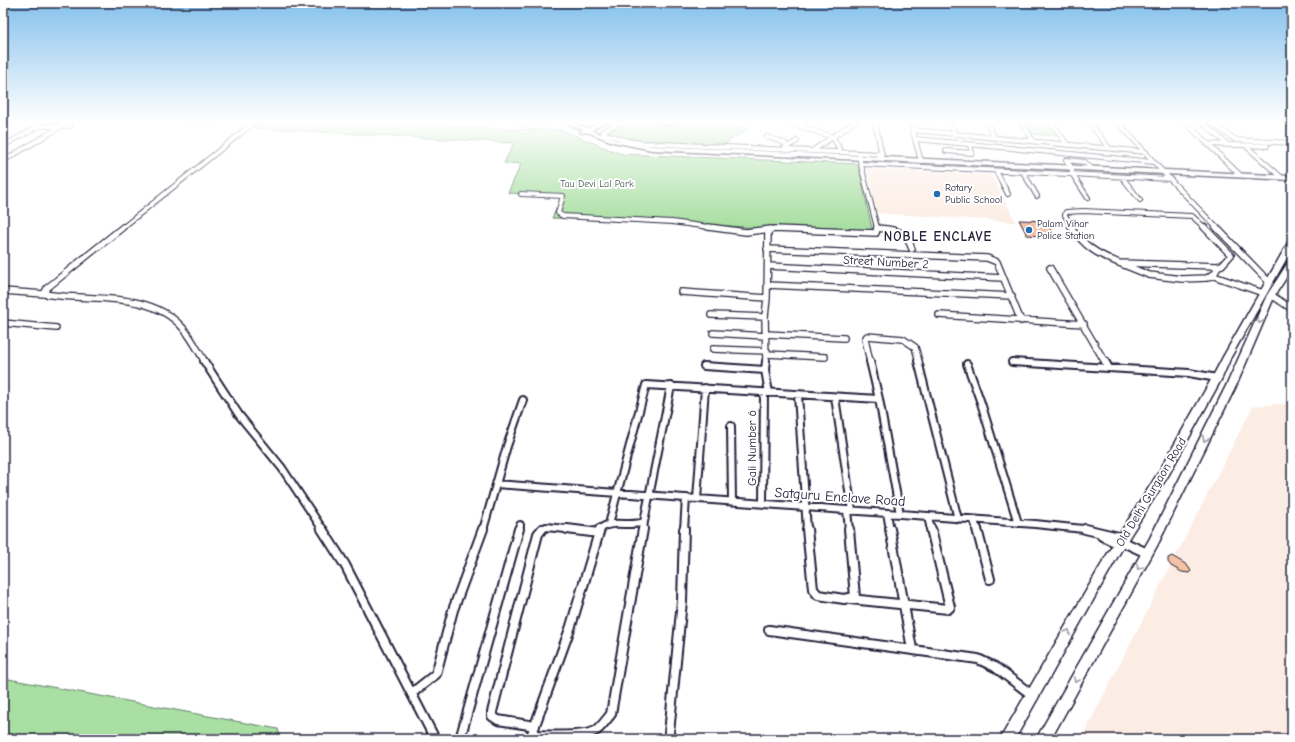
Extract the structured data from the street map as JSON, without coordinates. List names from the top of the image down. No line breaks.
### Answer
{"streets":{"main road":["Old Delhi Gurgaon Road"],"street":["Street Number 2","Gali Number 6","Satguru Enclave Road"]},"crossings":[["Street Number 2","Gali Number 6"],["Gali Number 6","Satguru Enclave Road"],["Old Delhi Gurgaon Road","Satguru Enclave Road"]],"districts":["NOBLE ENCLAVE"],"parks":["Tau Devi Lal Park"],"places":["Rotary Public School","Palam Vihar Police Station"]}
